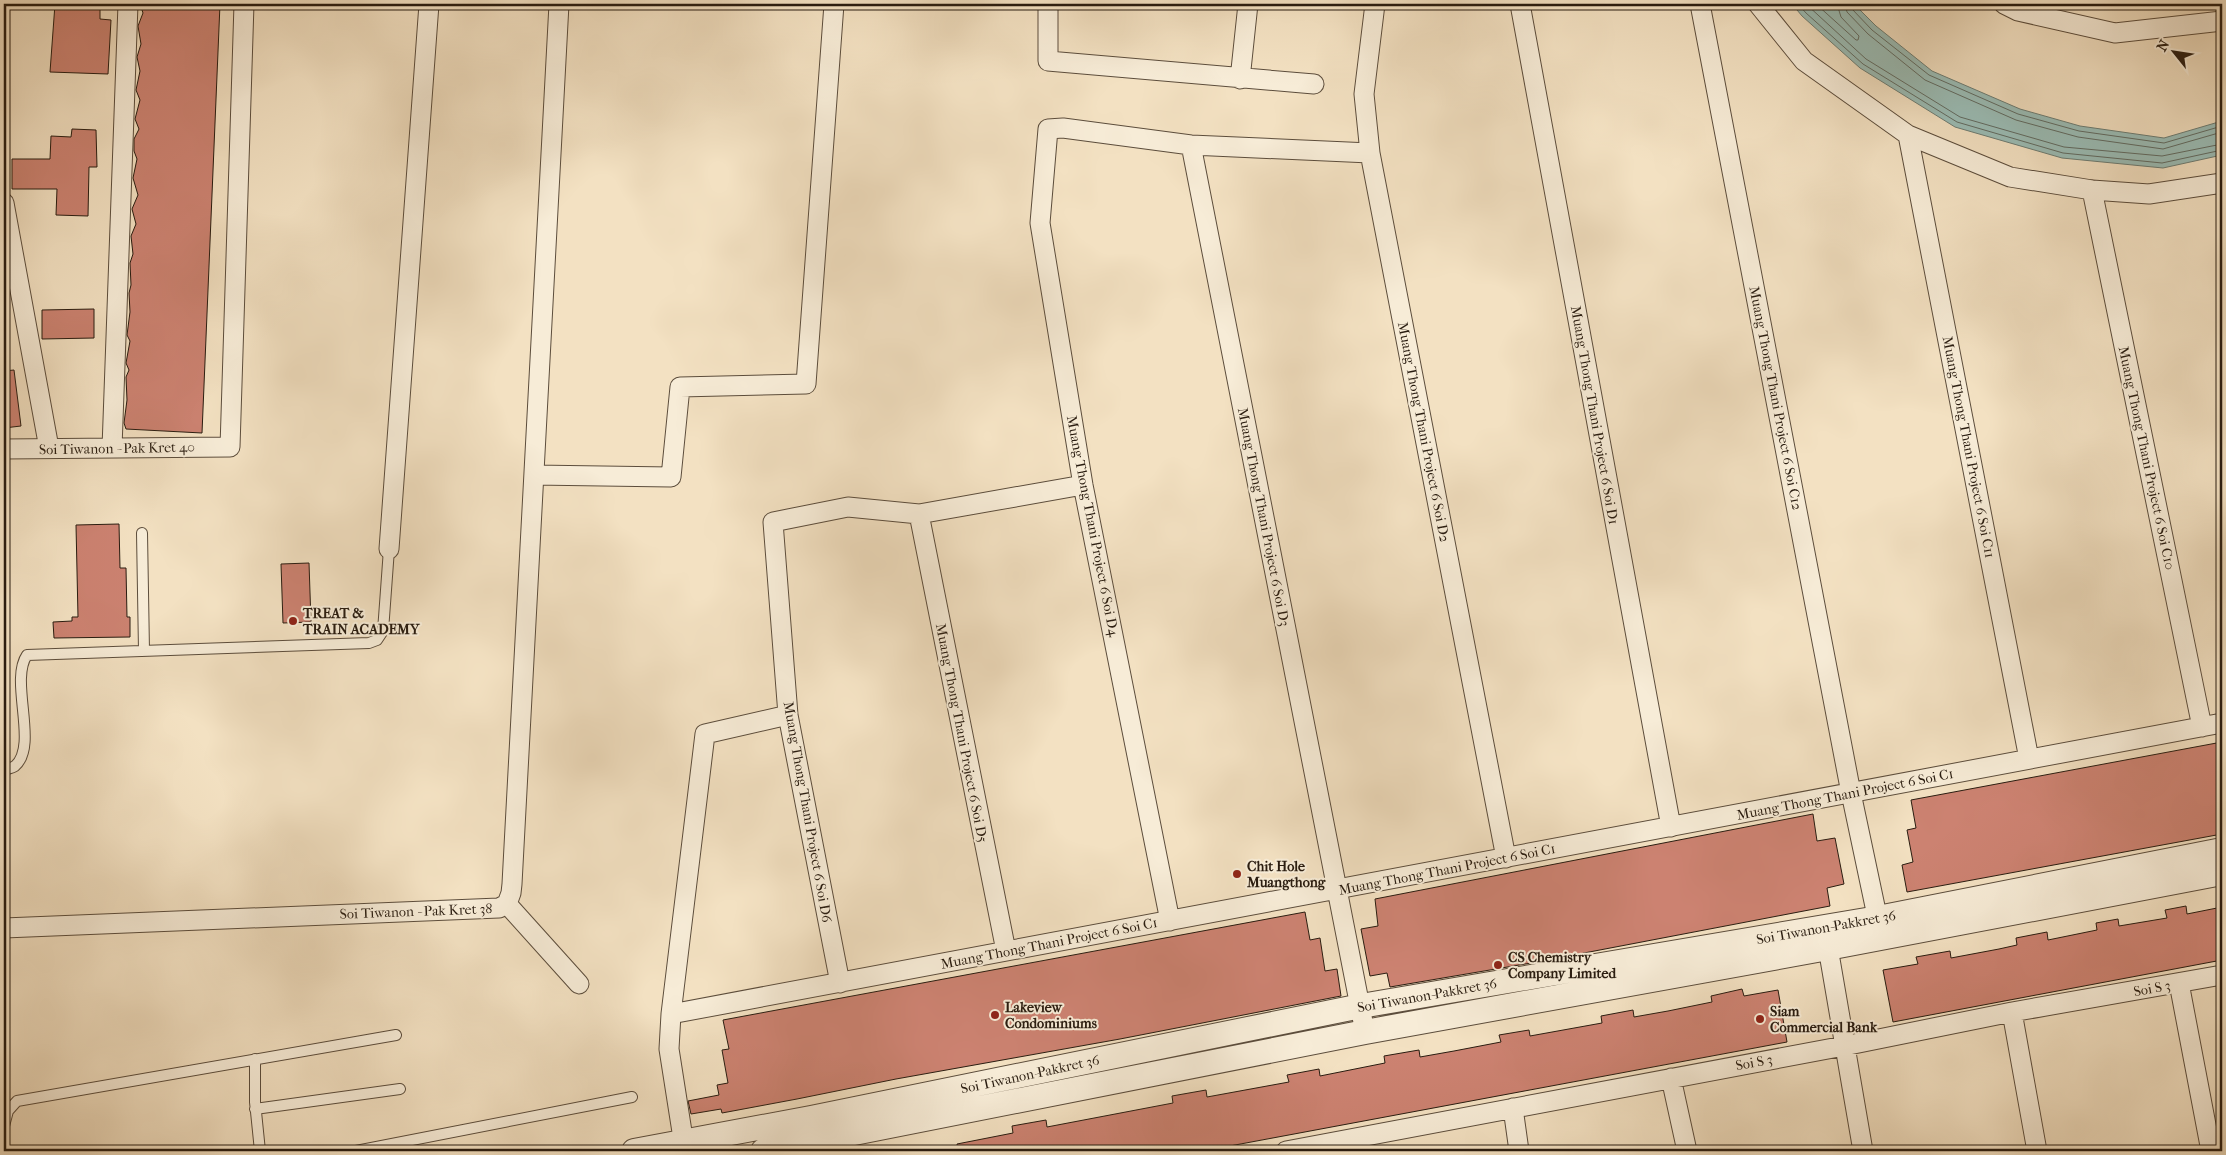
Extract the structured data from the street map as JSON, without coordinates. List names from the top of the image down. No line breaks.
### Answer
{"streets":{"street":["Muang Thong Thani Project 6 Soi C12","Muang Thong Thani Project 6 Soi D1","Muang Thong Thani Project 6 Soi D2","Muang Thong Thani Project 6 Soi C11","Soi Tiwanon - Pak Kret 40","Muang Thong Thani Project 6 Soi C10","Muang Thong Thani Project 6 Soi D3","Muang Thong Thani Project 6 Soi D4","Muang Thong Thani Project 6 Soi D5","Muang Thong Thani Project 6 Soi C1","Muang Thong Thani Project 6 Soi D6","Soi Tiwanon - Pak Kret 38","Soi Tiwanon-Pakkret 36","Soi S 3"]},"crossings":[["Muang Thong Thani Project 6 Soi C12","Muang Thong Thani Project 6 Soi C1"],["Muang Thong Thani Project 6 Soi C12","Soi Tiwanon-Pakkret 36"],["Muang Thong Thani Project 6 Soi D1","Muang Thong Thani Project 6 Soi C1"],["Muang Thong Thani Project 6 Soi D2","Muang Thong Thani Project 6 Soi C1"],["Muang Thong Thani Project 6 Soi C11","Muang Thong Thani Project 6 Soi C1"],["Muang Thong Thani Project 6 Soi C10","Muang Thong Thani Project 6 Soi C1"],["Muang Thong Thani Project 6 Soi D3","Muang Thong Thani Project 6 Soi D4"],["Muang Thong Thani Project 6 Soi D3","Muang Thong Thani Project 6 Soi C1"],["Muang Thong Thani Project 6 Soi D3","Soi Tiwanon-Pakkret 36"],["Muang Thong Thani Project 6 Soi D4","Muang Thong Thani Project 6 Soi C1"],["Muang Thong Thani Project 6 Soi D5","Muang Thong Thani Project 6 Soi C1"],["Muang Thong Thani Project 6 Soi D5","Muang Thong Thani Project 6 Soi D6"],["Muang Thong Thani Project 6 Soi C1","Muang Thong Thani Project 6 Soi D6"]],"places":["TREAT & TRAIN ACADEMY","Chit Hole Muangthong","CS Chemistry Company Limited","Lakeview Condominiums","Siam Commercial Bank"],"north":"top left"}
